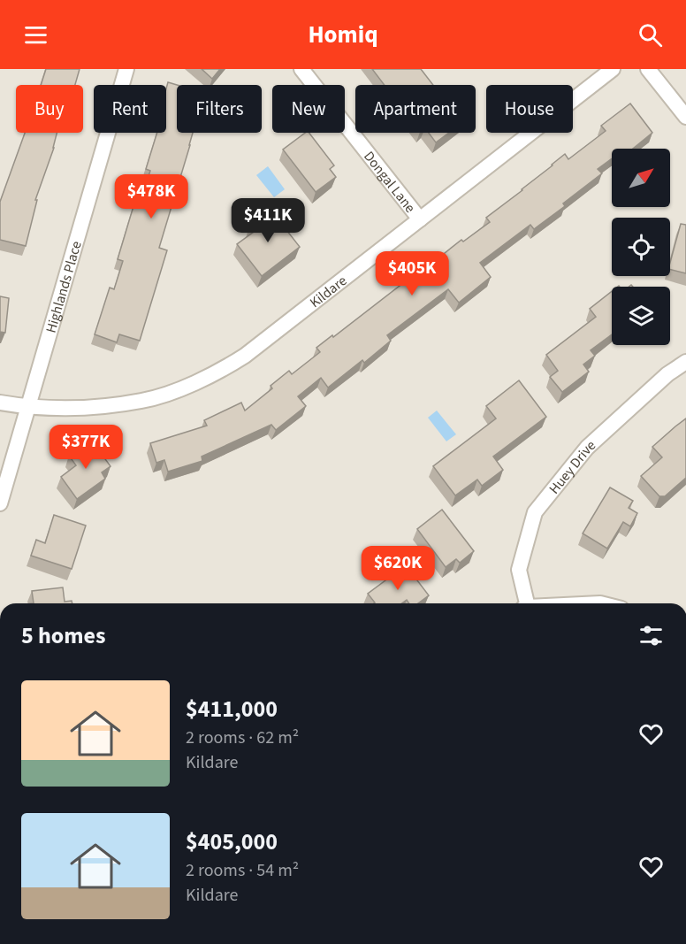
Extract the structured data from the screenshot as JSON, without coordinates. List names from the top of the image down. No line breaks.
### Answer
{"streets":{"street":["Dongal Lane","Highlands Place","Kildare","Huey Drive"]},"crossings":[["Dongal Lane","Kildare"],["Highlands Place","Kildare"]],"north":"top right","page":{"header":"Homiq","chip":["Buy","Rent","Filters","New","Apartment","House"],"price":["$478K","$411K","$405K","$377K","$620K"],"heading":"5 homes","list":[{"name":"$411,000","note":"2 rooms · 62 m² · Kildare"},{"name":"$405,000","note":"2 rooms · 54 m² · Kildare"}]}}
